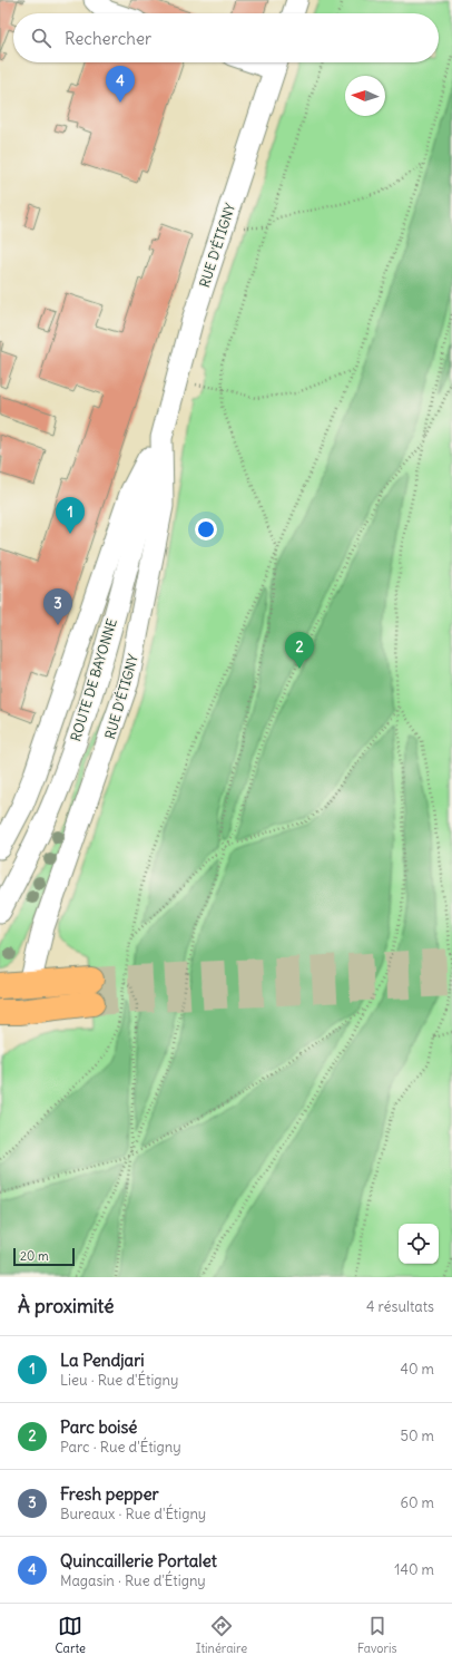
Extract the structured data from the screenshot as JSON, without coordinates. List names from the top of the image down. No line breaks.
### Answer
{"streets":{"street":["RUE D'ÉTIGNY","ROUTE DE BAYONNE"]},"crossings":[["RUE D'ÉTIGNY","ROUTE DE BAYONNE"]],"scale_bar":"20 m","north":"left","page":{"search":"Rechercher","pins":["4","1","3","2"],"scale":"20 m","heading":["À proximité","4 résultats"],"list":[{"mark":"1","name":"La Pendjari","note":"Lieu · Rue d'Étigny","value":"40 m"},{"mark":"2","name":"Parc boisé","note":"Parc · Rue d'Étigny","value":"50 m"},{"mark":"3","name":"Fresh pepper","note":"Bureaux · Rue d'Étigny","value":"60 m"},{"mark":"4","name":"Quincaillerie Portalet","note":"Magasin · Rue d'Étigny","value":"140 m"}],"nav":["Carte","Itinéraire","Favoris"]}}
